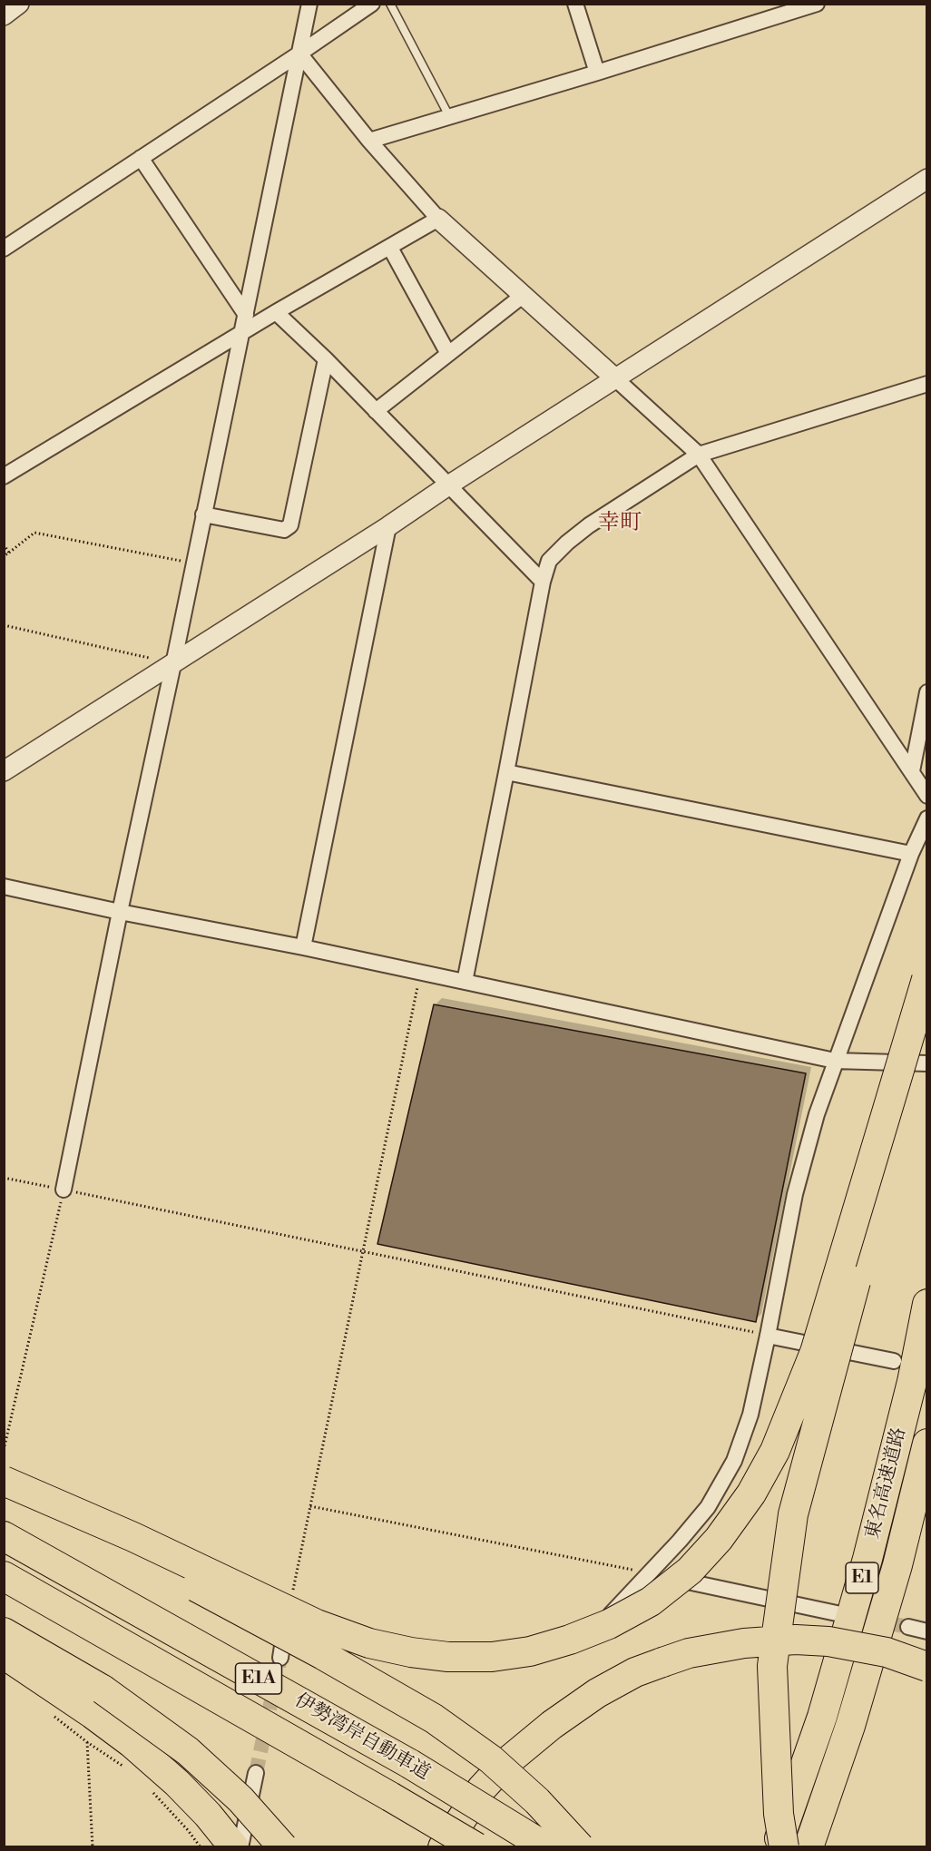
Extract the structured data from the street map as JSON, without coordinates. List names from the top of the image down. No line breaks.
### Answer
{"streets":{"highway":["東名高速道路","E1","E1A","伊勢湾岸自動車道"]},"districts":["幸町"]}
